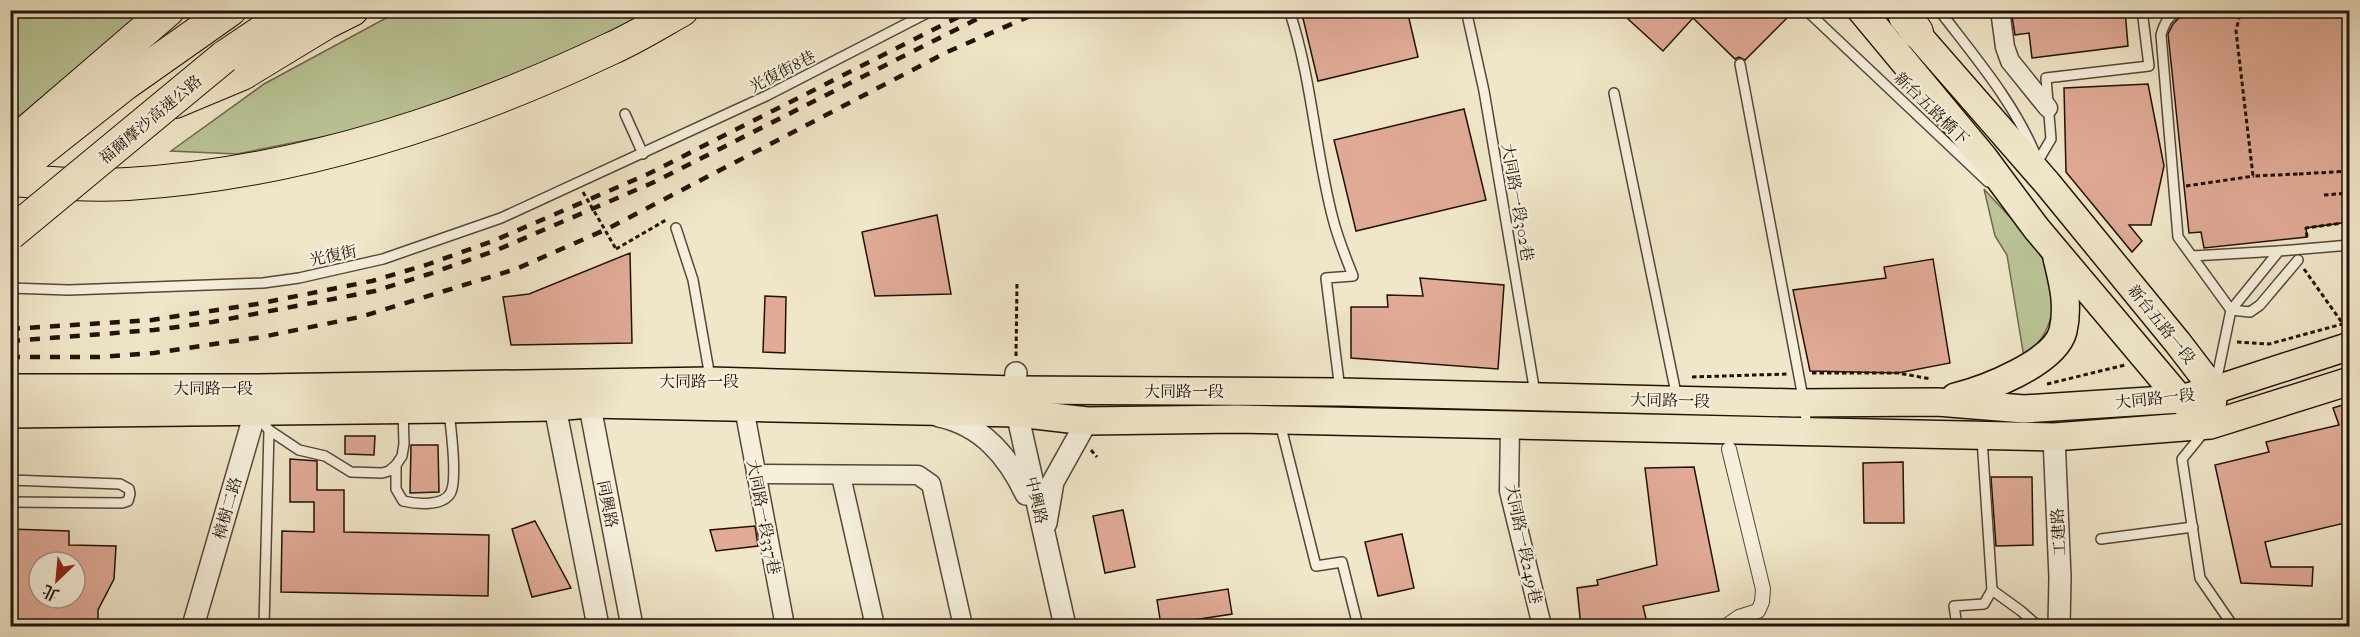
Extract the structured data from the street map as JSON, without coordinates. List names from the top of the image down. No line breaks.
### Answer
{"streets":{"highway":["福爾摩沙高速公路"],"main road":["新台五路一段","大同路一段"],"street":["中興路","同興路","樟樹二路","大同路一段337巷","工建路","大同路一段249巷"],"lane":["光復街8巷","新台五路橋下","大同路一段302巷","光復街"]},"crossings":[["光復街8巷","光復街"],["新台五路橋下","新台五路一段"],["大同路一段302巷","大同路一段"],["新台五路一段","大同路一段"],["大同路一段","中興路"],["大同路一段","同興路"],["大同路一段","樟樹二路"],["大同路一段","大同路一段337巷"],["大同路一段","工建路"],["大同路一段","大同路一段249巷"]],"north":"bottom left"}
